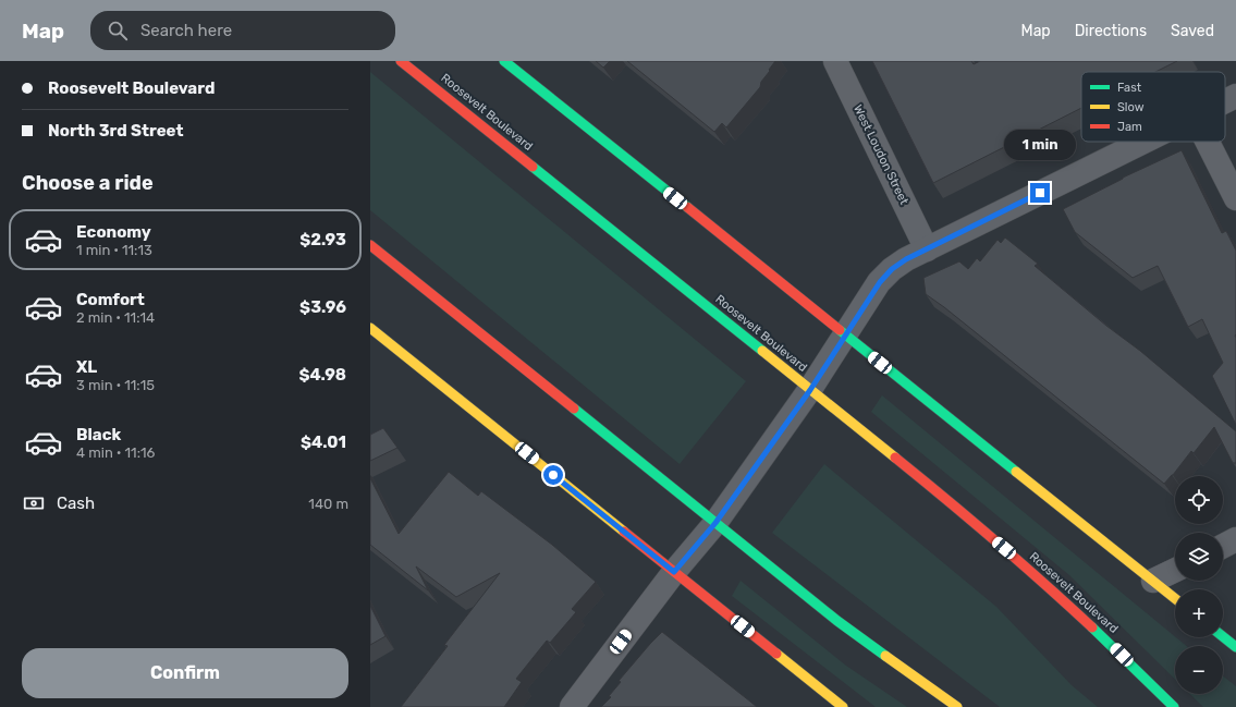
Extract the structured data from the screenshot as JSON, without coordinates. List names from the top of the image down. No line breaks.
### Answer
{"streets":{"highway":["Roosevelt Boulevard"],"street":["West Loudon Street"]},"legend":["Fast","Slow","Jam"],"page":{"header":"Map","search":"Search here","nav":["Map","Directions","Saved"],"banner":["Roosevelt Boulevard","North 3rd Street"],"bubble":"1 min","heading":"Choose a ride","list":[{"name":"Economy","note":"1 min · 11:13","value":"$2.93"},{"name":"Comfort","note":"2 min · 11:14","value":"$3.96"},{"name":"XL","note":"3 min · 11:15","value":"$4.98"},{"name":"Black","note":"4 min · 11:16","value":"$4.01"}],"map_buttons":["+","−"],"pay":["Cash","140 m"],"buttons":"Confirm"}}
